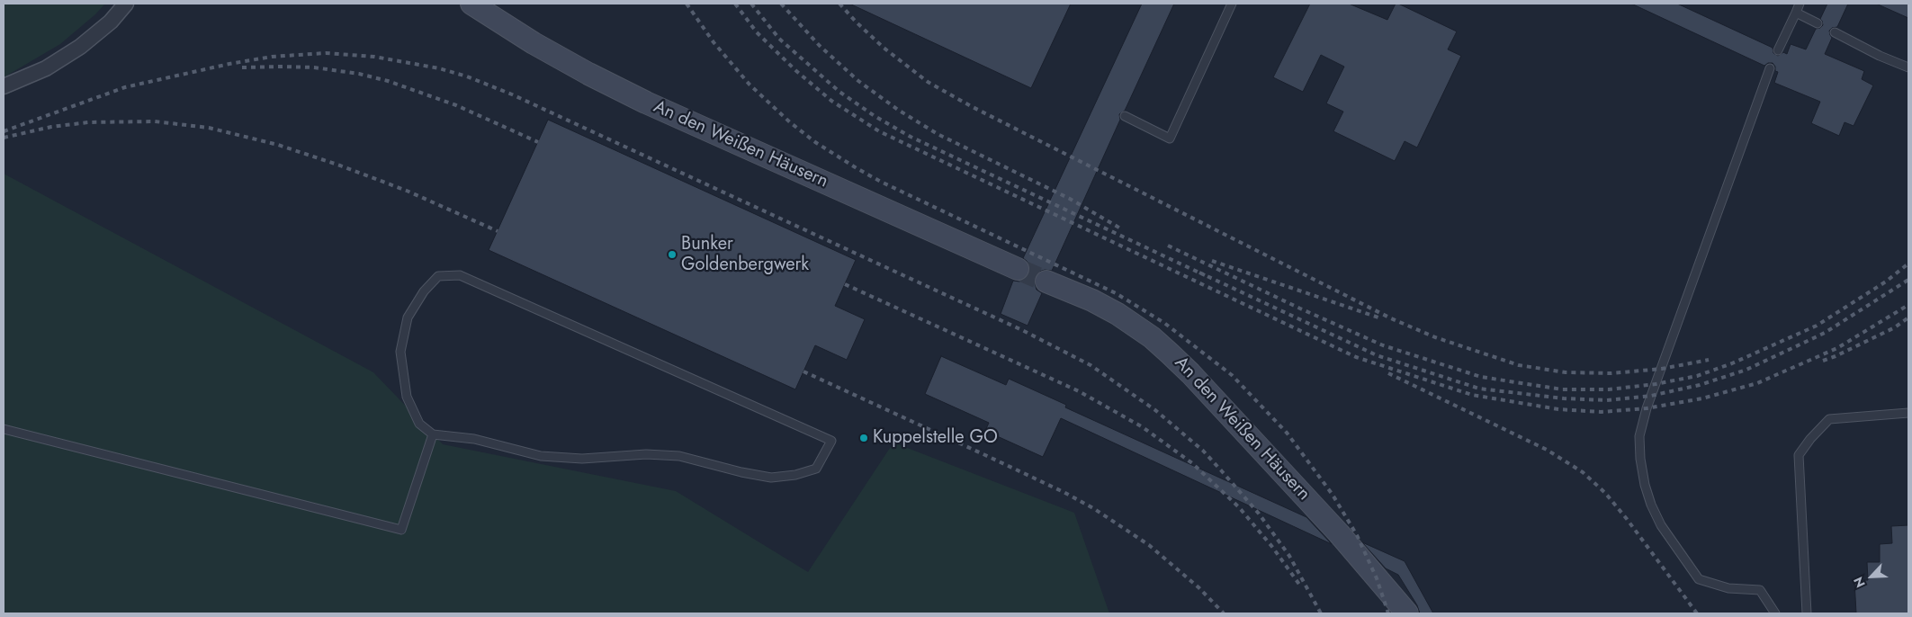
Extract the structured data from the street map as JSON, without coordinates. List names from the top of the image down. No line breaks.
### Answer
{"streets":{"street":["An den Weißen Häusern"]},"places":["Bunker Goldenbergwerk","Kuppelstelle GO"],"north":"bottom left"}
